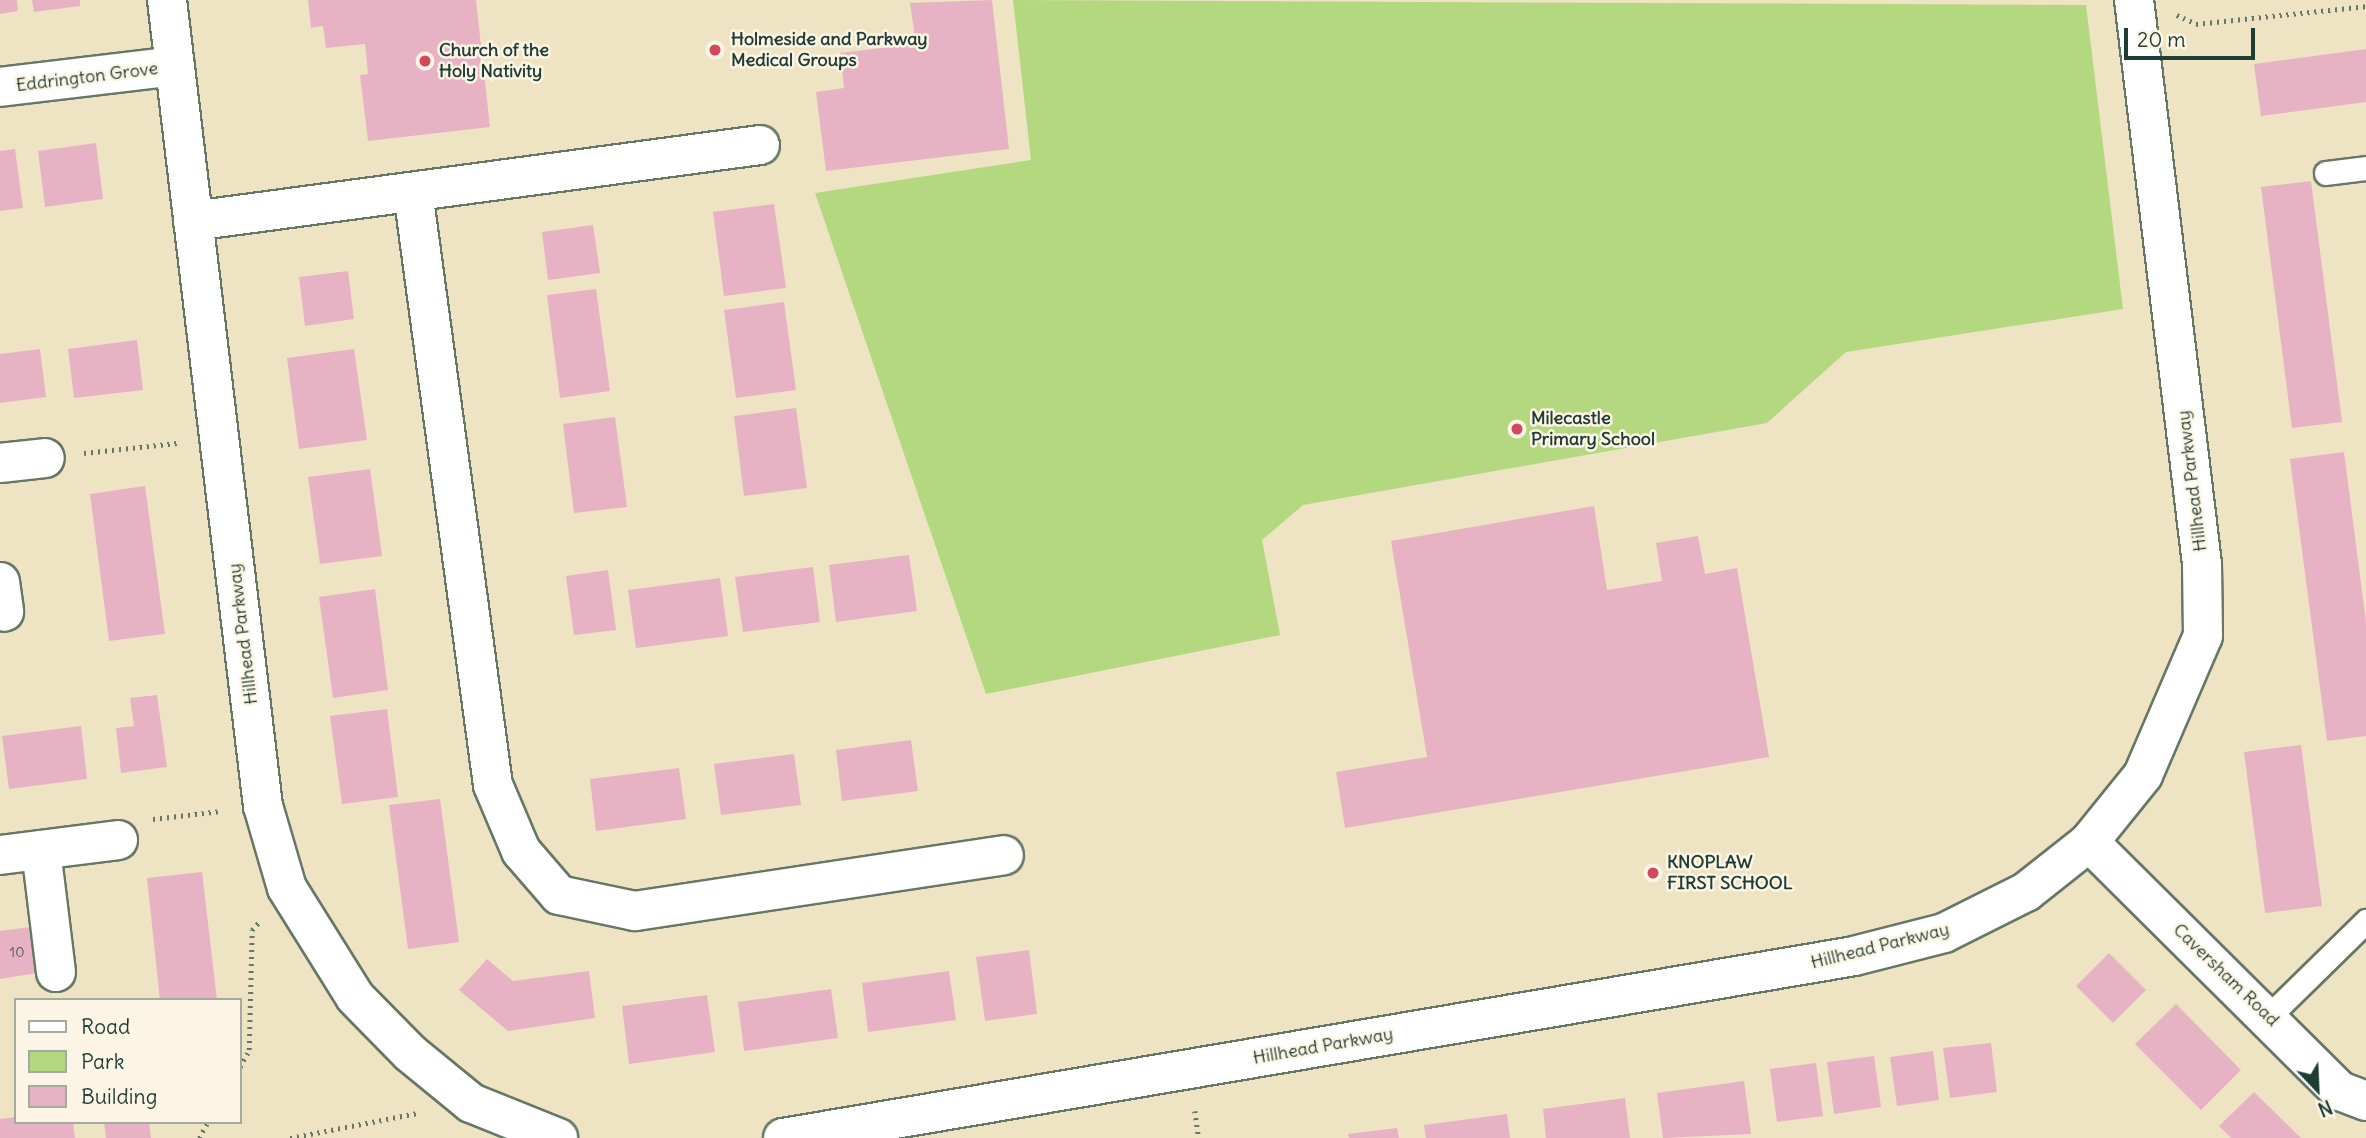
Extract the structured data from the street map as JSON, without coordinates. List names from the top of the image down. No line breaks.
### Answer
{"streets":{"street":["Eddrington Grove","Hillhead Parkway","Caversham Road"]},"crossings":[["Eddrington Grove","Hillhead Parkway"],["Hillhead Parkway","Caversham Road"]],"places":["Holmeside and Parkway Medical Groups","Church of the Holy Nativity","Milecastle Primary School","KNOPLAW FIRST SCHOOL"],"house_numbers":["10"],"legend":["Road","Park","Building"],"scale_bar":"20 m","north":"bottom right"}
